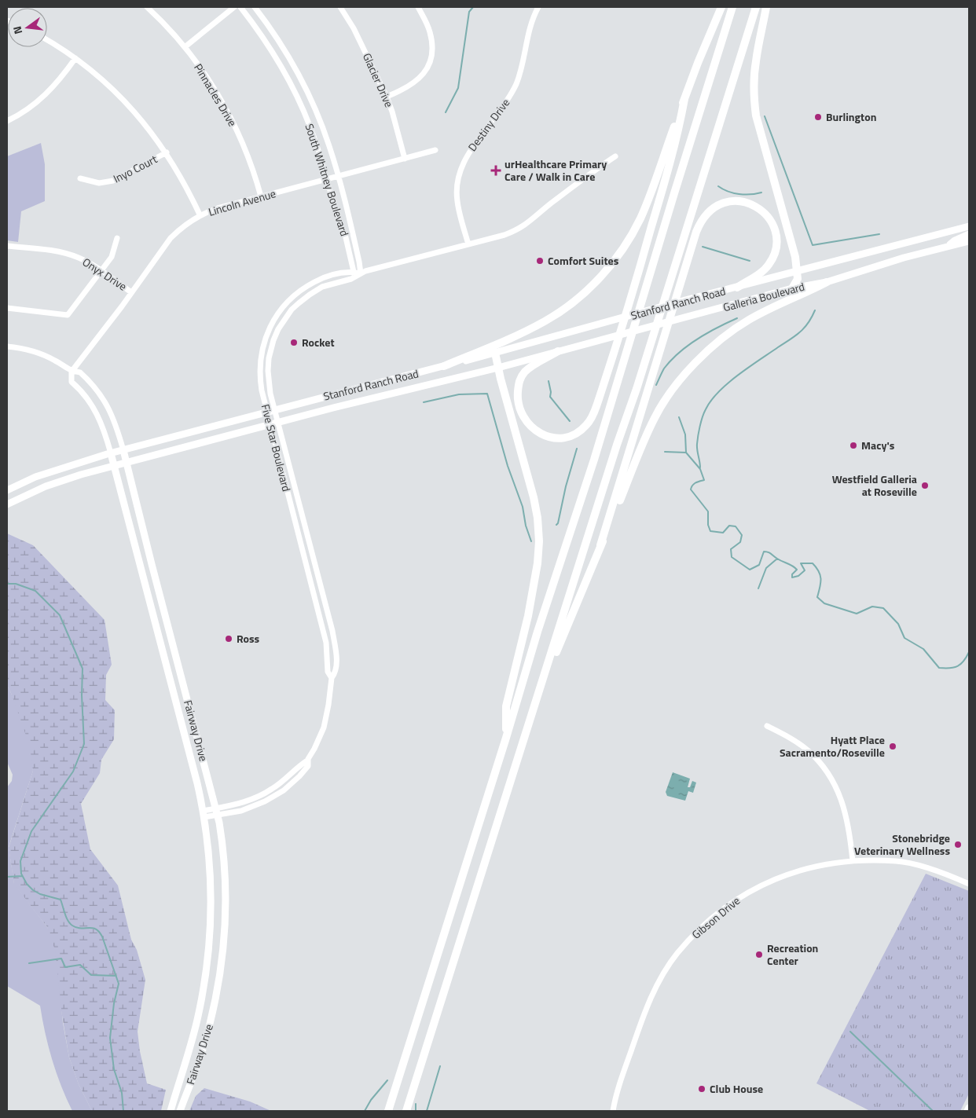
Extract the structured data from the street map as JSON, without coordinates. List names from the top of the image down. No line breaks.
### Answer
{"streets":{"main road":["Galleria Boulevard","Stanford Ranch Road","Fairway Drive"],"street":["Glacier Drive","Pinnacles Drive","Destiny Drive","Inyo Court","South Whitney Boulevard","Lincoln Avenue","Onyx Drive","Five Star Boulevard","Gibson Drive"]},"crossings":[["Glacier Drive","Lincoln Avenue"],["Pinnacles Drive","Lincoln Avenue"],["Destiny Drive","Five Star Boulevard"],["South Whitney Boulevard","Lincoln Avenue"],["South Whitney Boulevard","Five Star Boulevard"],["Lincoln Avenue","Onyx Drive"],["Lincoln Avenue","Fairway Drive"],["Galleria Boulevard","Stanford Ranch Road"],["Stanford Ranch Road","Five Star Boulevard"],["Stanford Ranch Road","Fairway Drive"],["Five Star Boulevard","Fairway Drive"]],"places":{"other":["Burlington","Comfort Suites","Rocket","Macy's","Westfield Galleria at Roseville","Ross","Hyatt Place Sacramento/Roseville","Stonebridge Veterinary Wellness","Recreation Center","Club House"],"health":["urHealthcare Primary Care / Walk in Care"]},"north":"left"}
